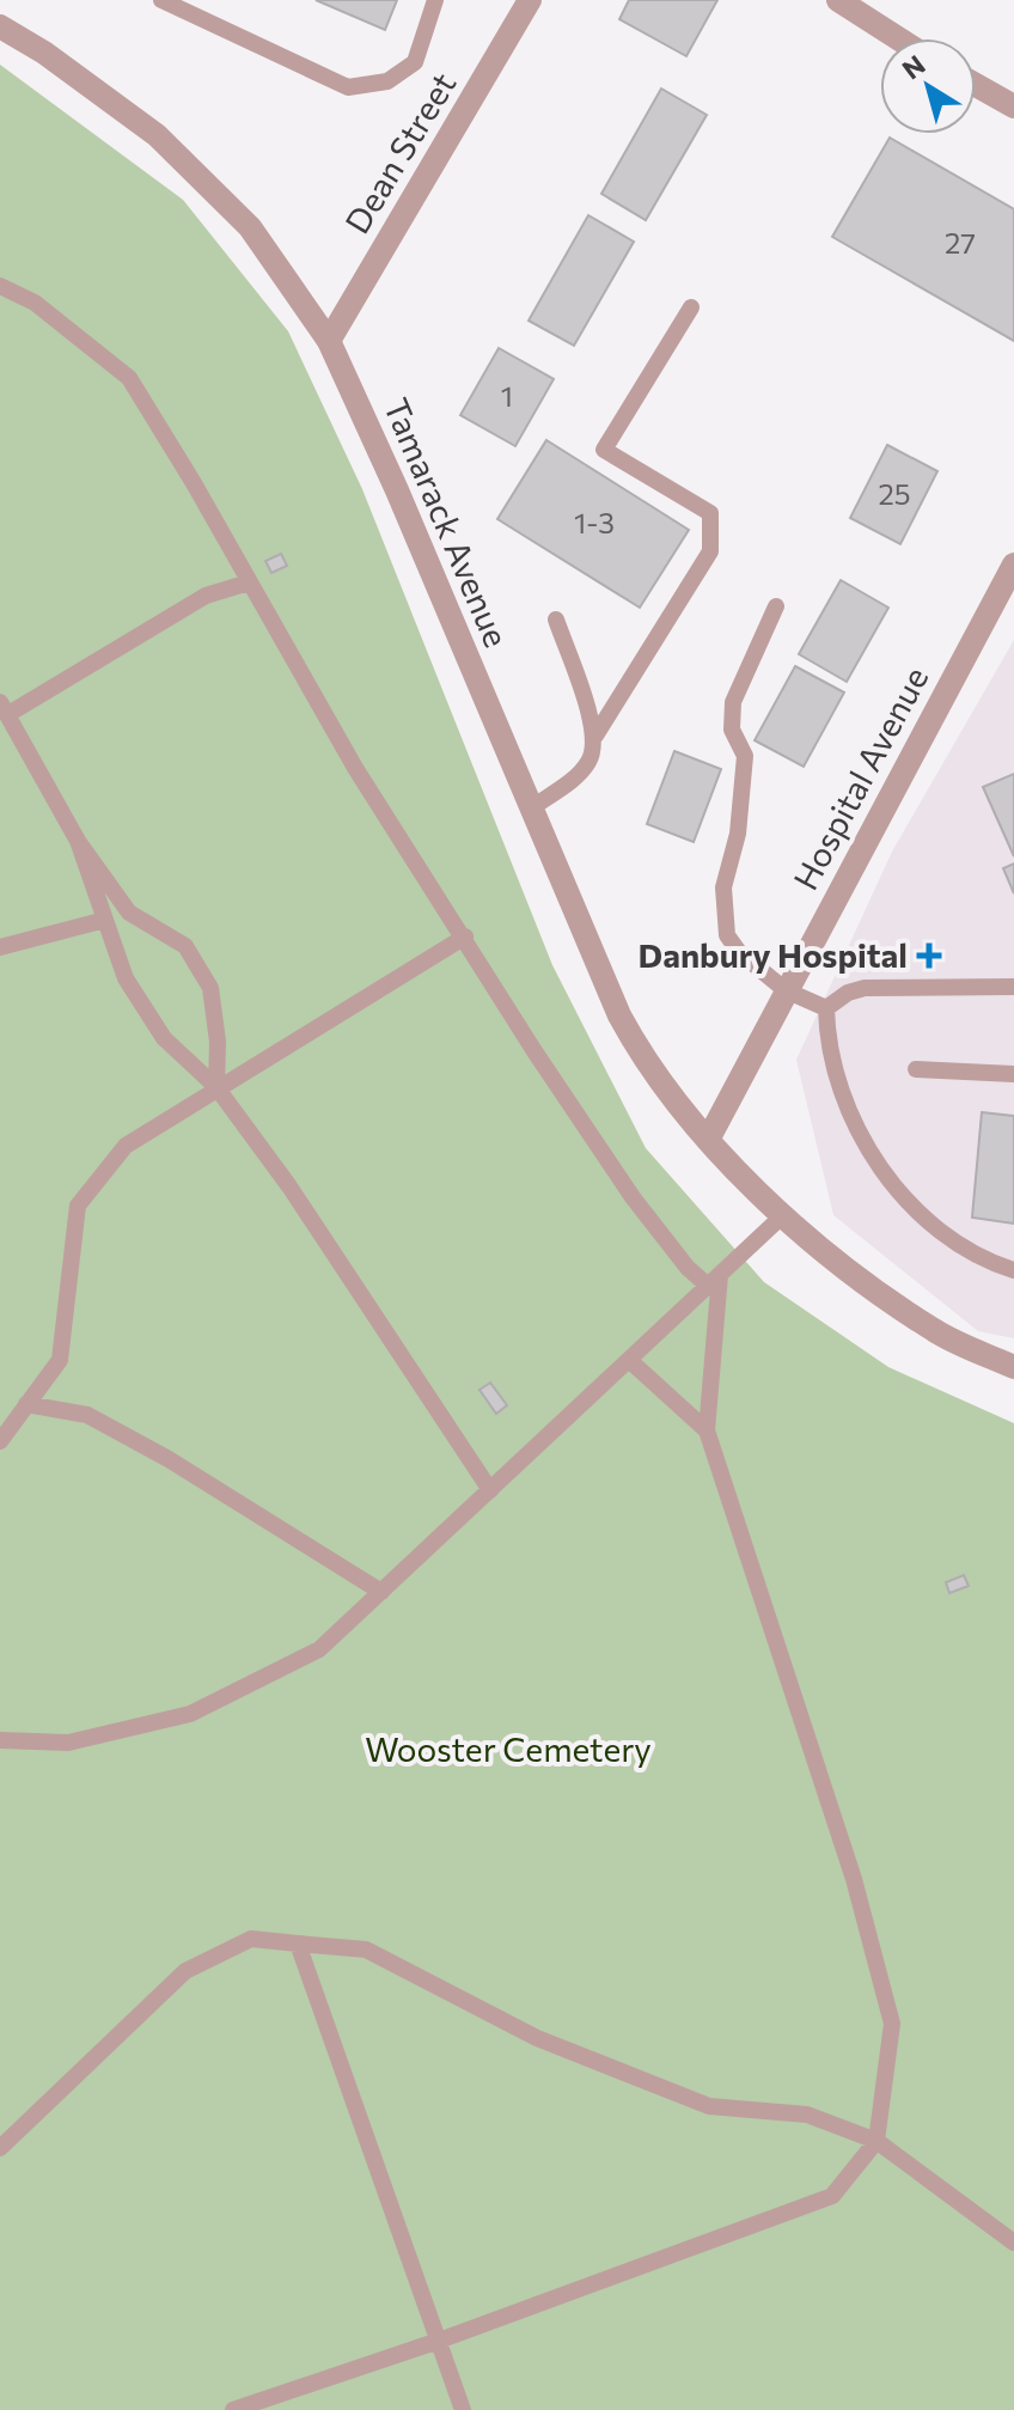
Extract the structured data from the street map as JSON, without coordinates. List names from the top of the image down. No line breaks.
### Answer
{"streets":{"street":["Dean Street","Tamarack Avenue","Hospital Avenue"]},"crossings":[["Dean Street","Tamarack Avenue"],["Tamarack Avenue","Hospital Avenue"]],"parks":["Wooster Cemetery"],"places":{"health":["Danbury Hospital"]},"house_numbers":["27","1","25","1-3"],"north":"top left"}
